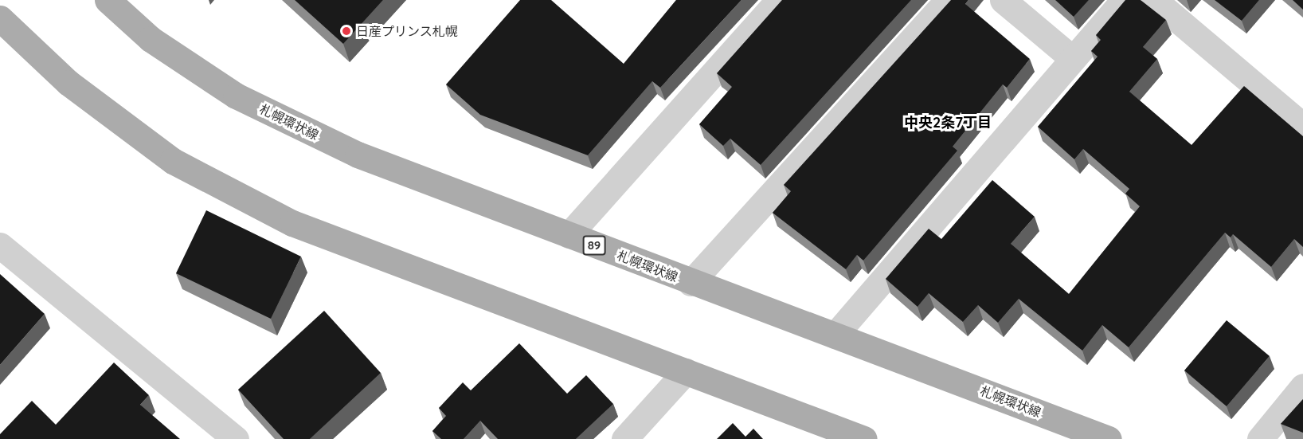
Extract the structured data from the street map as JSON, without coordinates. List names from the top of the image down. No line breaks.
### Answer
{"streets":{"main road":["札幌環状線","89"]},"districts":["中央2条7丁目"],"places":["日産プリンス札幌"]}
